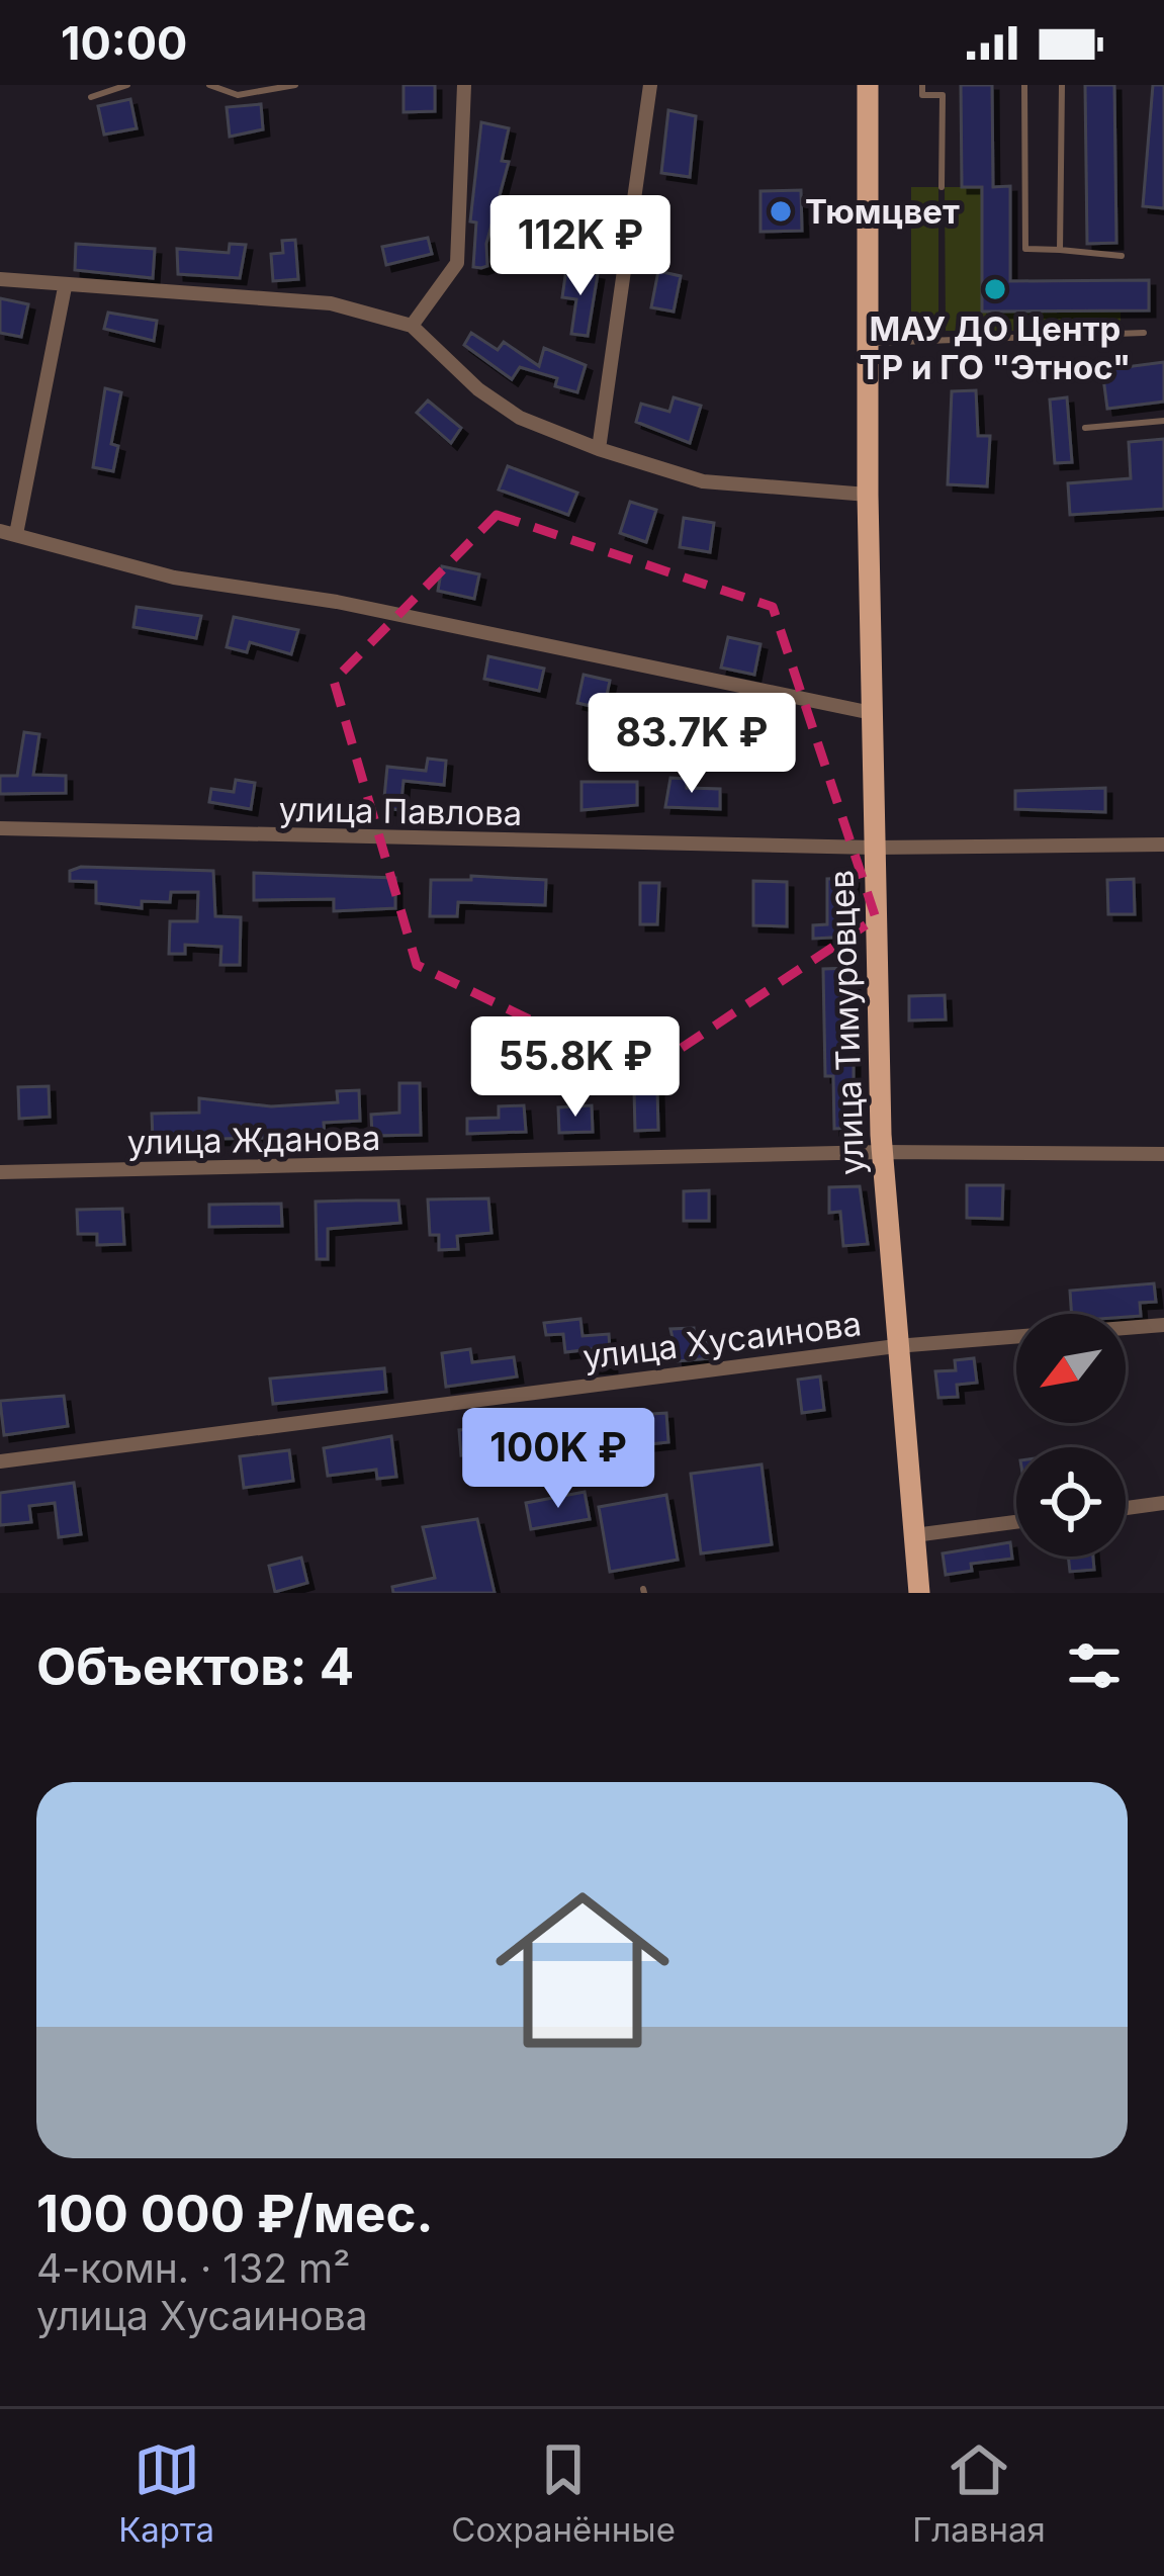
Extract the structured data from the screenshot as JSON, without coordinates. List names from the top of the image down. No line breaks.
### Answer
{"streets":{"main road":["улица Тимуровцев"],"street":["улица Павлова","улица Жданова","улица Хусаинова"]},"crossings":[["улица Павлова","улица Тимуровцев"],["улица Тимуровцев","улица Жданова"],["улица Тимуровцев","улица Хусаинова"]],"places":["Тюмцвет","МАУ ДО Центр ТР и ГО \"Этнос\""],"north":"bottom left","page":{"status":"10:00","price":["112K ₽","83.7K ₽","55.8K ₽","100K ₽"],"heading":"Объектов: 4","list":[{"name":"100 000 ₽/мес.","note":"4-комн. · 132 m² · улица Хусаинова"}],"tabs":["Карта","Сохранённые","Главная"]}}
